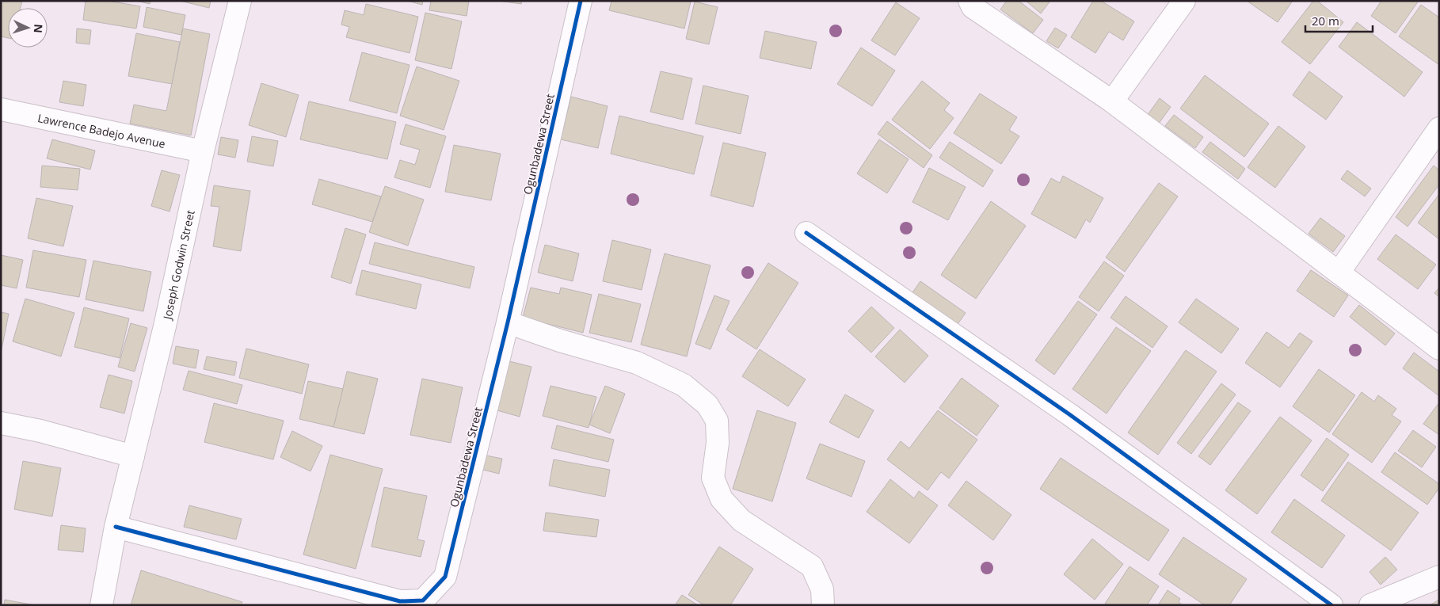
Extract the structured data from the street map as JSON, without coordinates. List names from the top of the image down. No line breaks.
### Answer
{"streets":{"street":["Lawrence Badejo Avenue","Ogunbadewa Street","Joseph Godwin Street"]},"crossings":[["Lawrence Badejo Avenue","Joseph Godwin Street"],["Ogunbadewa Street","Joseph Godwin Street"]],"scale_bar":"20 m","north":"right"}
